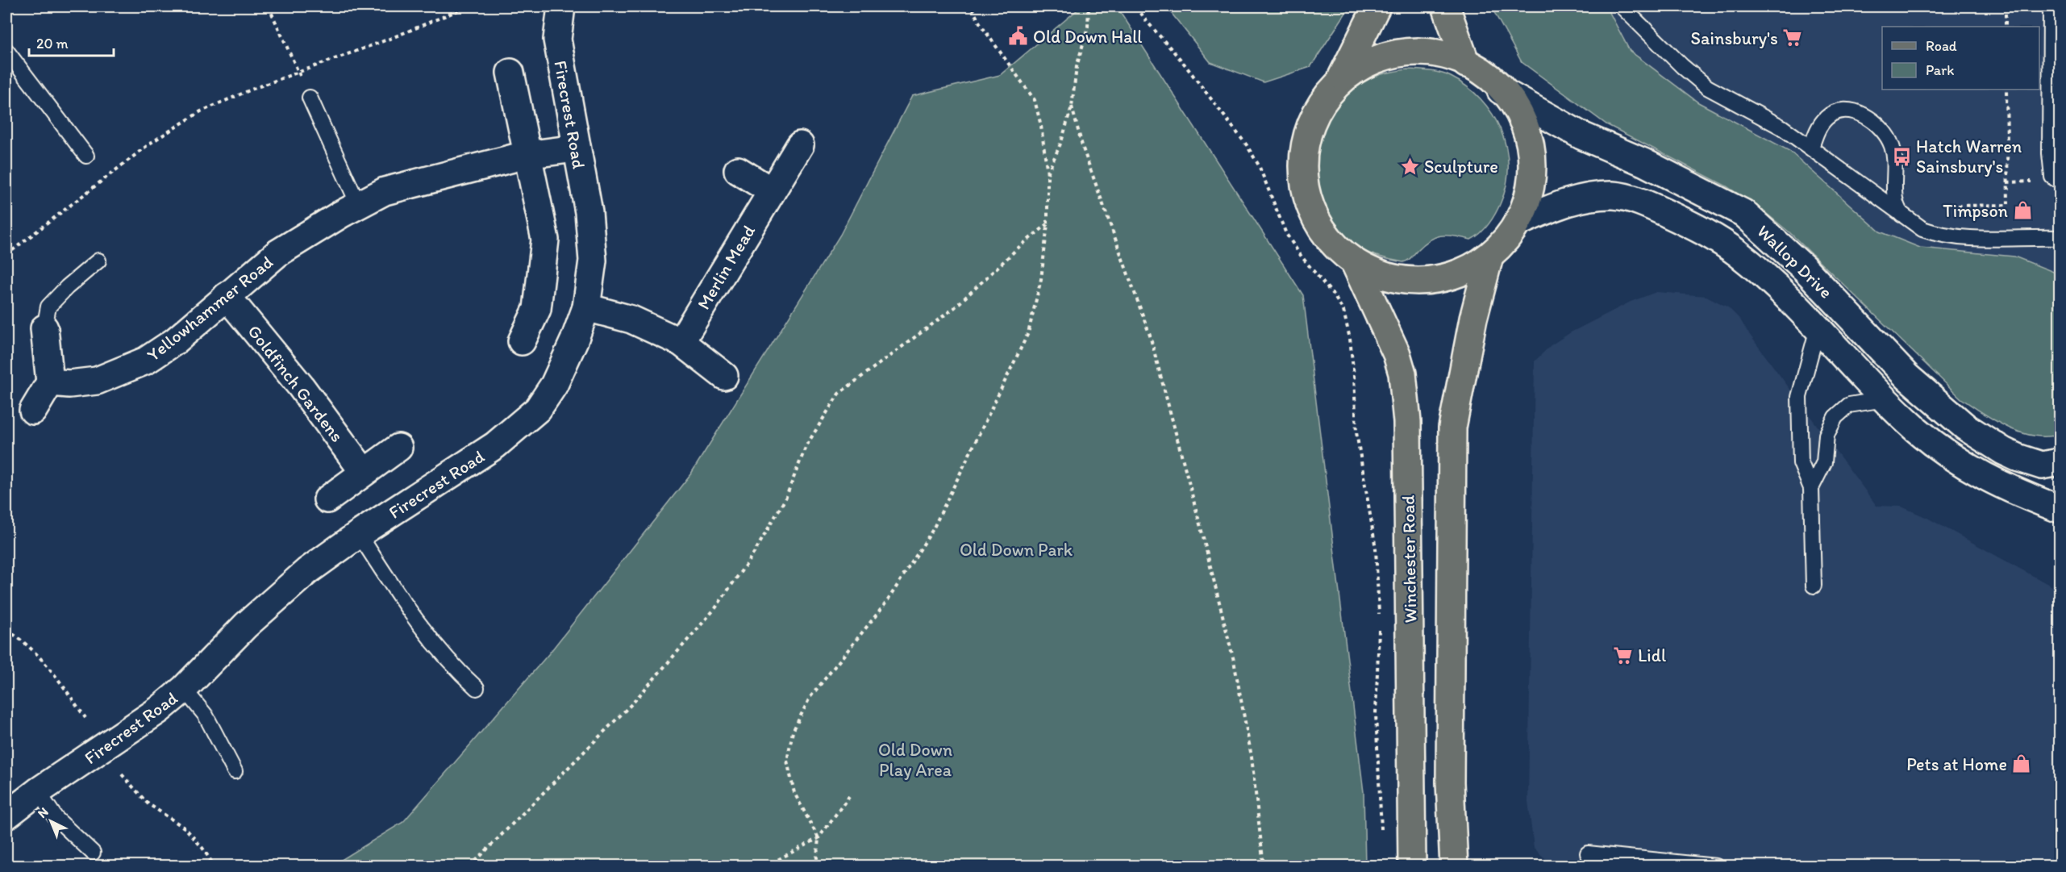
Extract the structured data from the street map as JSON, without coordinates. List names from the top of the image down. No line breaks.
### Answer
{"streets":{"main road":["Winchester Road"],"street":["Firecrest Road","Wallop Drive","Merlin Mead","Yellowhammer Road","Goldfinch Gardens"]},"crossings":[["Firecrest Road","Yellowhammer Road"],["Yellowhammer Road","Goldfinch Gardens"]],"parks":["Old Down Park","Old Down Play Area"],"places":{"public building":["Old Down Hall"],"supermarket":["Sainsbury's","Lidl"],"bus stop":["Hatch Warren Sainsbury's"],"place":["Sculpture"],"shop":["Timpson","Pets at Home"]},"legend":["Road","Park"],"scale_bar":"20 m","north":"top left"}
